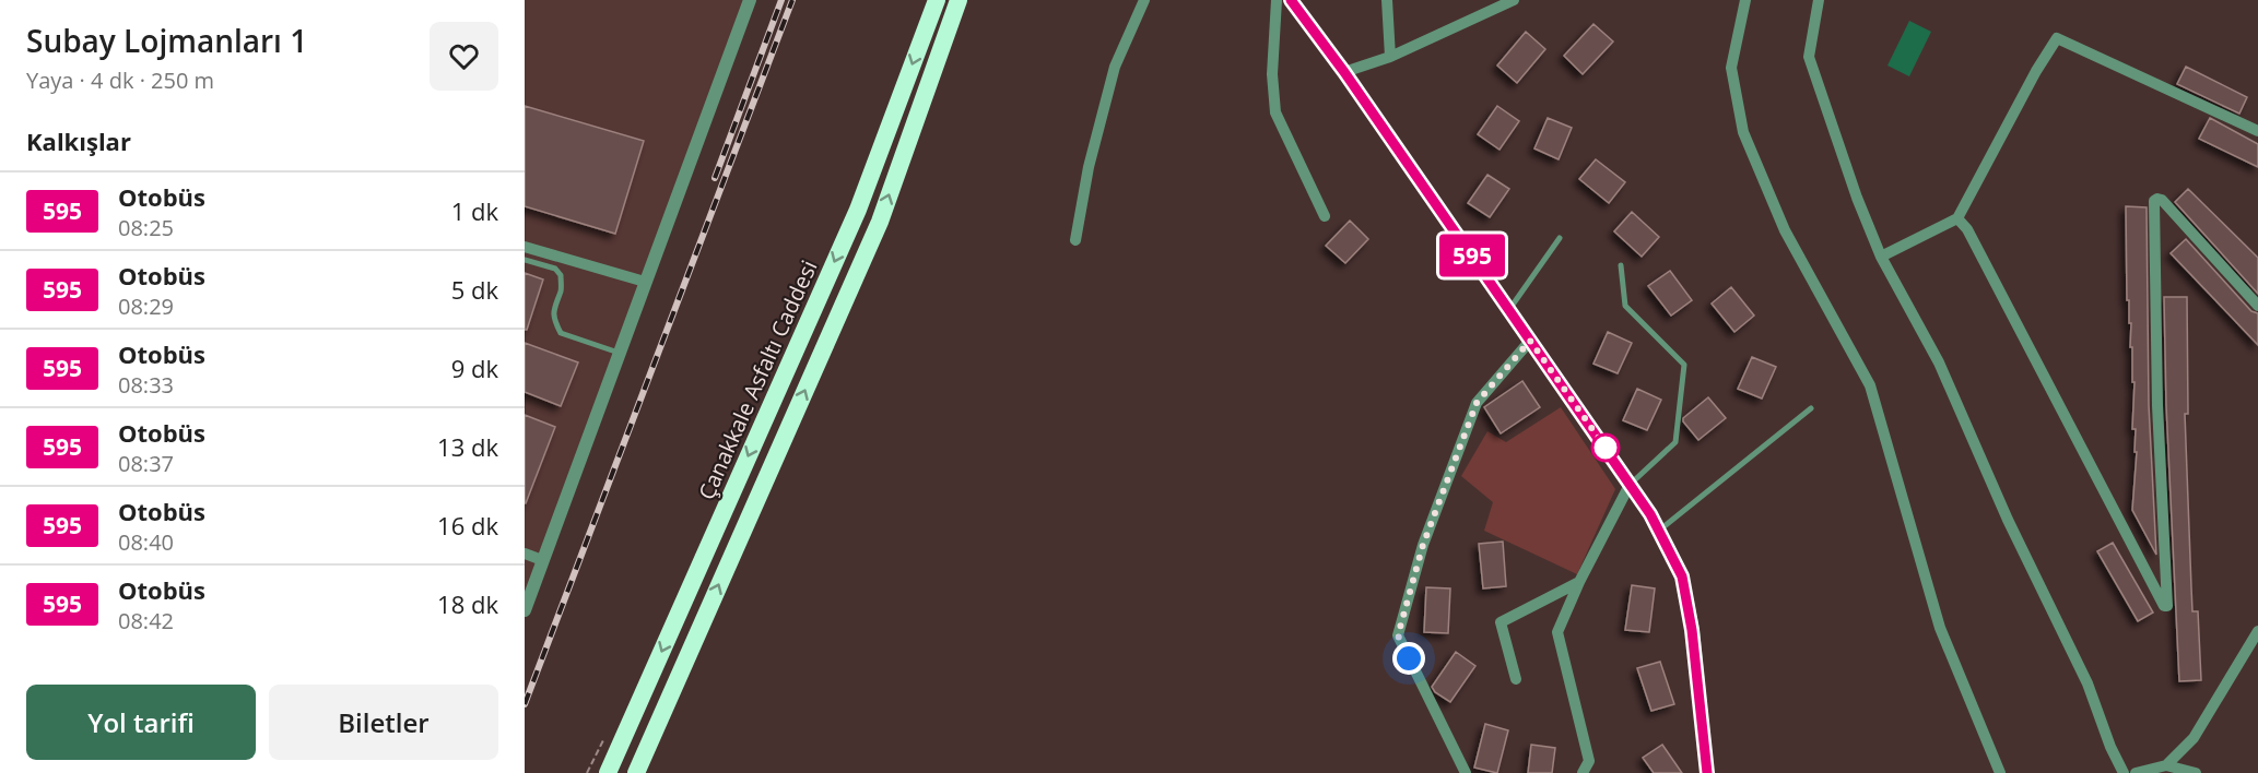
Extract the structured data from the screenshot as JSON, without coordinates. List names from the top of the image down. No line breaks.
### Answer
{"streets":{"highway":["Çanakkale Asfaltı Caddesi"]},"lines":["bus line 595"],"page":{"heading":[["Subay Lojmanları 1","Yaya · 4 dk · 250 m"],"Kalkışlar"],"on_map":"595","list":[{"mark":"595","name":"Otobüs","note":"08:25","value":"1 dk"},{"mark":"595","name":"Otobüs","note":"08:29","value":"5 dk"},{"mark":"595","name":"Otobüs","note":"08:33","value":"9 dk"},{"mark":"595","name":"Otobüs","note":"08:37","value":"13 dk"},{"mark":"595","name":"Otobüs","note":"08:40","value":"16 dk"},{"mark":"595","name":"Otobüs","note":"08:42","value":"18 dk"}],"buttons":["Yol tarifi","Biletler"]}}
